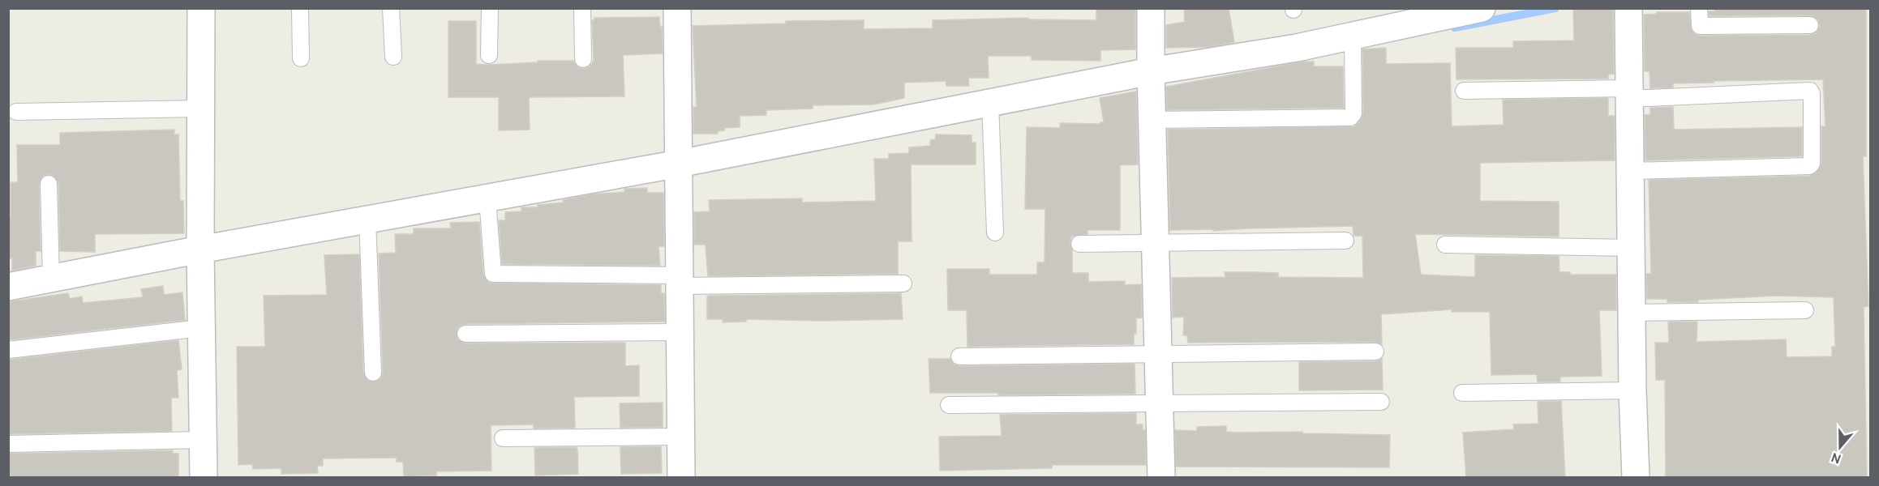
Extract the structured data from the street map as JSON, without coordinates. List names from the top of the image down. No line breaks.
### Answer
{"north":"bottom"}
